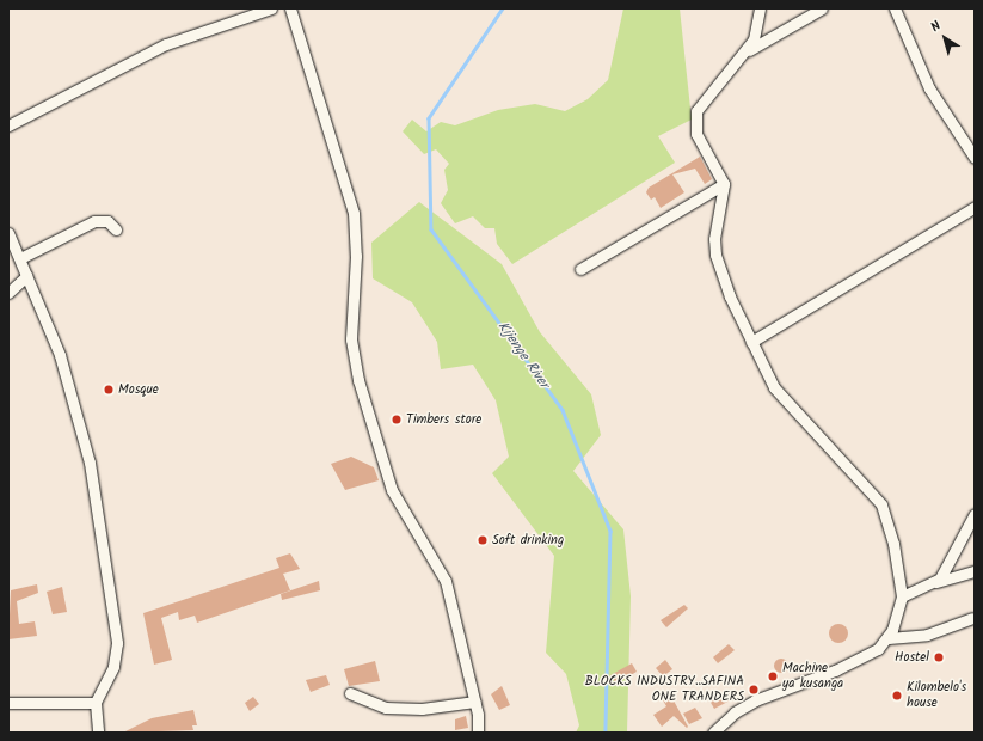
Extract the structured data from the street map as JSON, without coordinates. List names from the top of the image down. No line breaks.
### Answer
{"water":["Kijenge River"],"places":["Mosque","Timbers store","Soft drinking","Hostel","Machine ya kusanga","BLOCKS INDUSTRY..SAFINA ONE TRANDERS","Kilombelo's house"],"north":"top left"}
